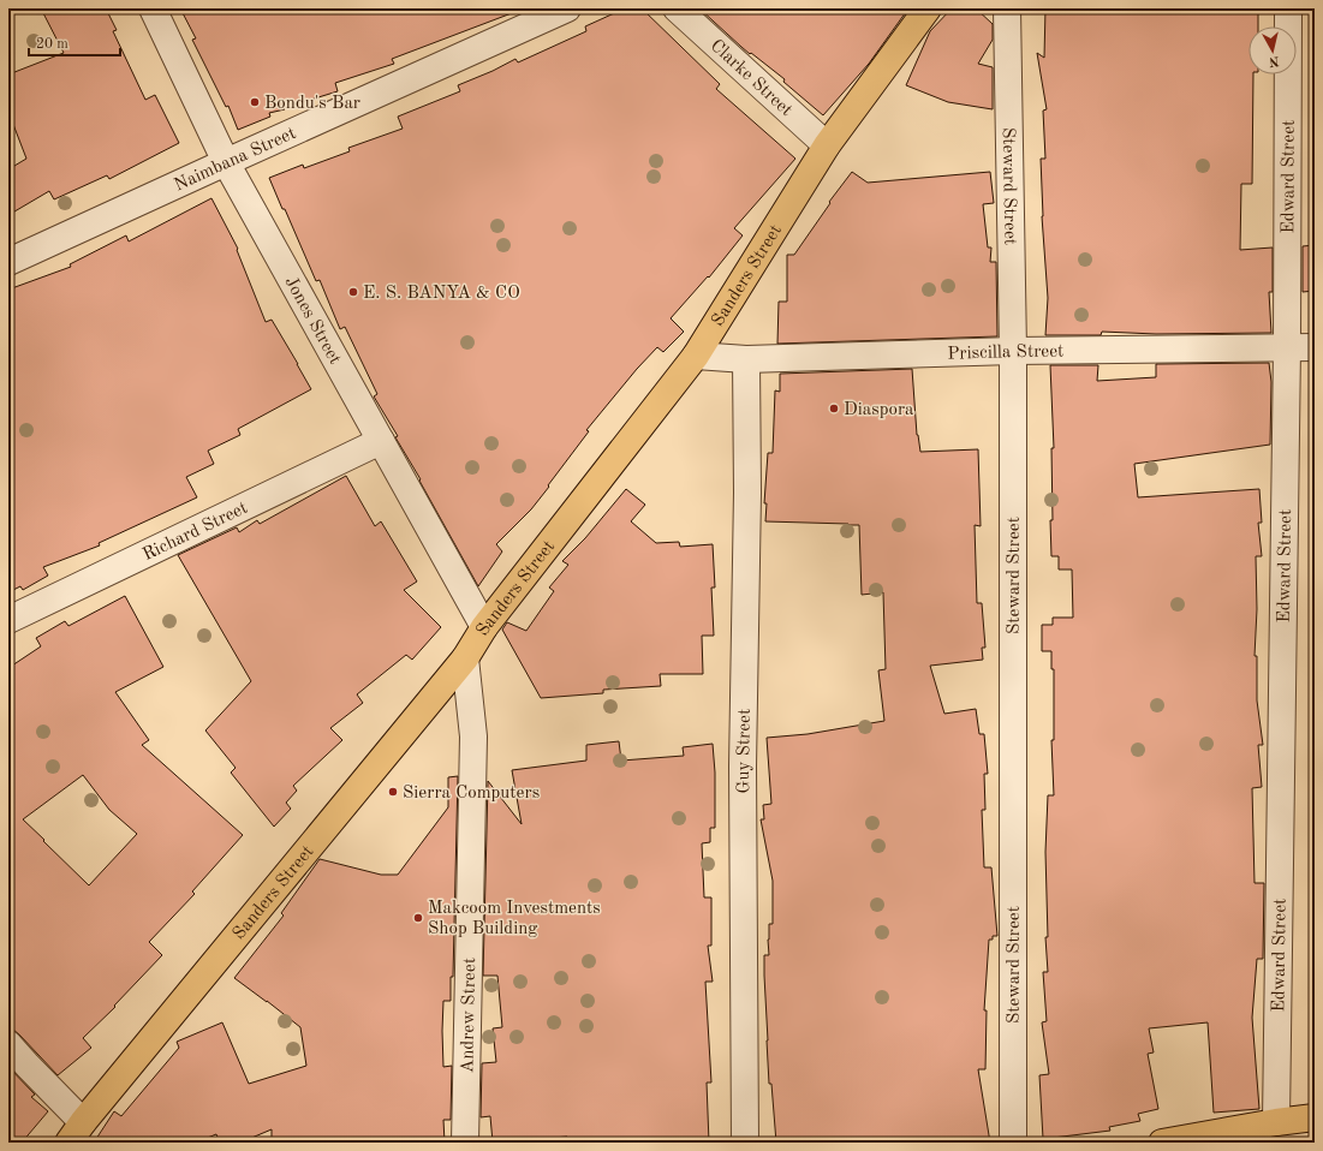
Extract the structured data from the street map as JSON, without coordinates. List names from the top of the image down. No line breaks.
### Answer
{"streets":{"main road":["Sanders Street"],"street":["Clarke Street","Naimbana Street","Edward Street","Steward Street","Jones Street","Priscilla Street","Richard Street","Guy Street","Andrew Street"]},"crossings":[["Clarke Street","Sanders Street"],["Naimbana Street","Jones Street"],["Edward Street","Priscilla Street"],["Steward Street","Priscilla Street"],["Sanders Street","Jones Street"],["Sanders Street","Priscilla Street"],["Sanders Street","Andrew Street"],["Jones Street","Richard Street"],["Priscilla Street","Guy Street"]],"places":["Bondu's Bar","E. S. BANYA & CO","Diaspora","Sierra Computers","Makcoom Investments Shop Building"],"scale_bar":"20 m","north":"bottom"}
